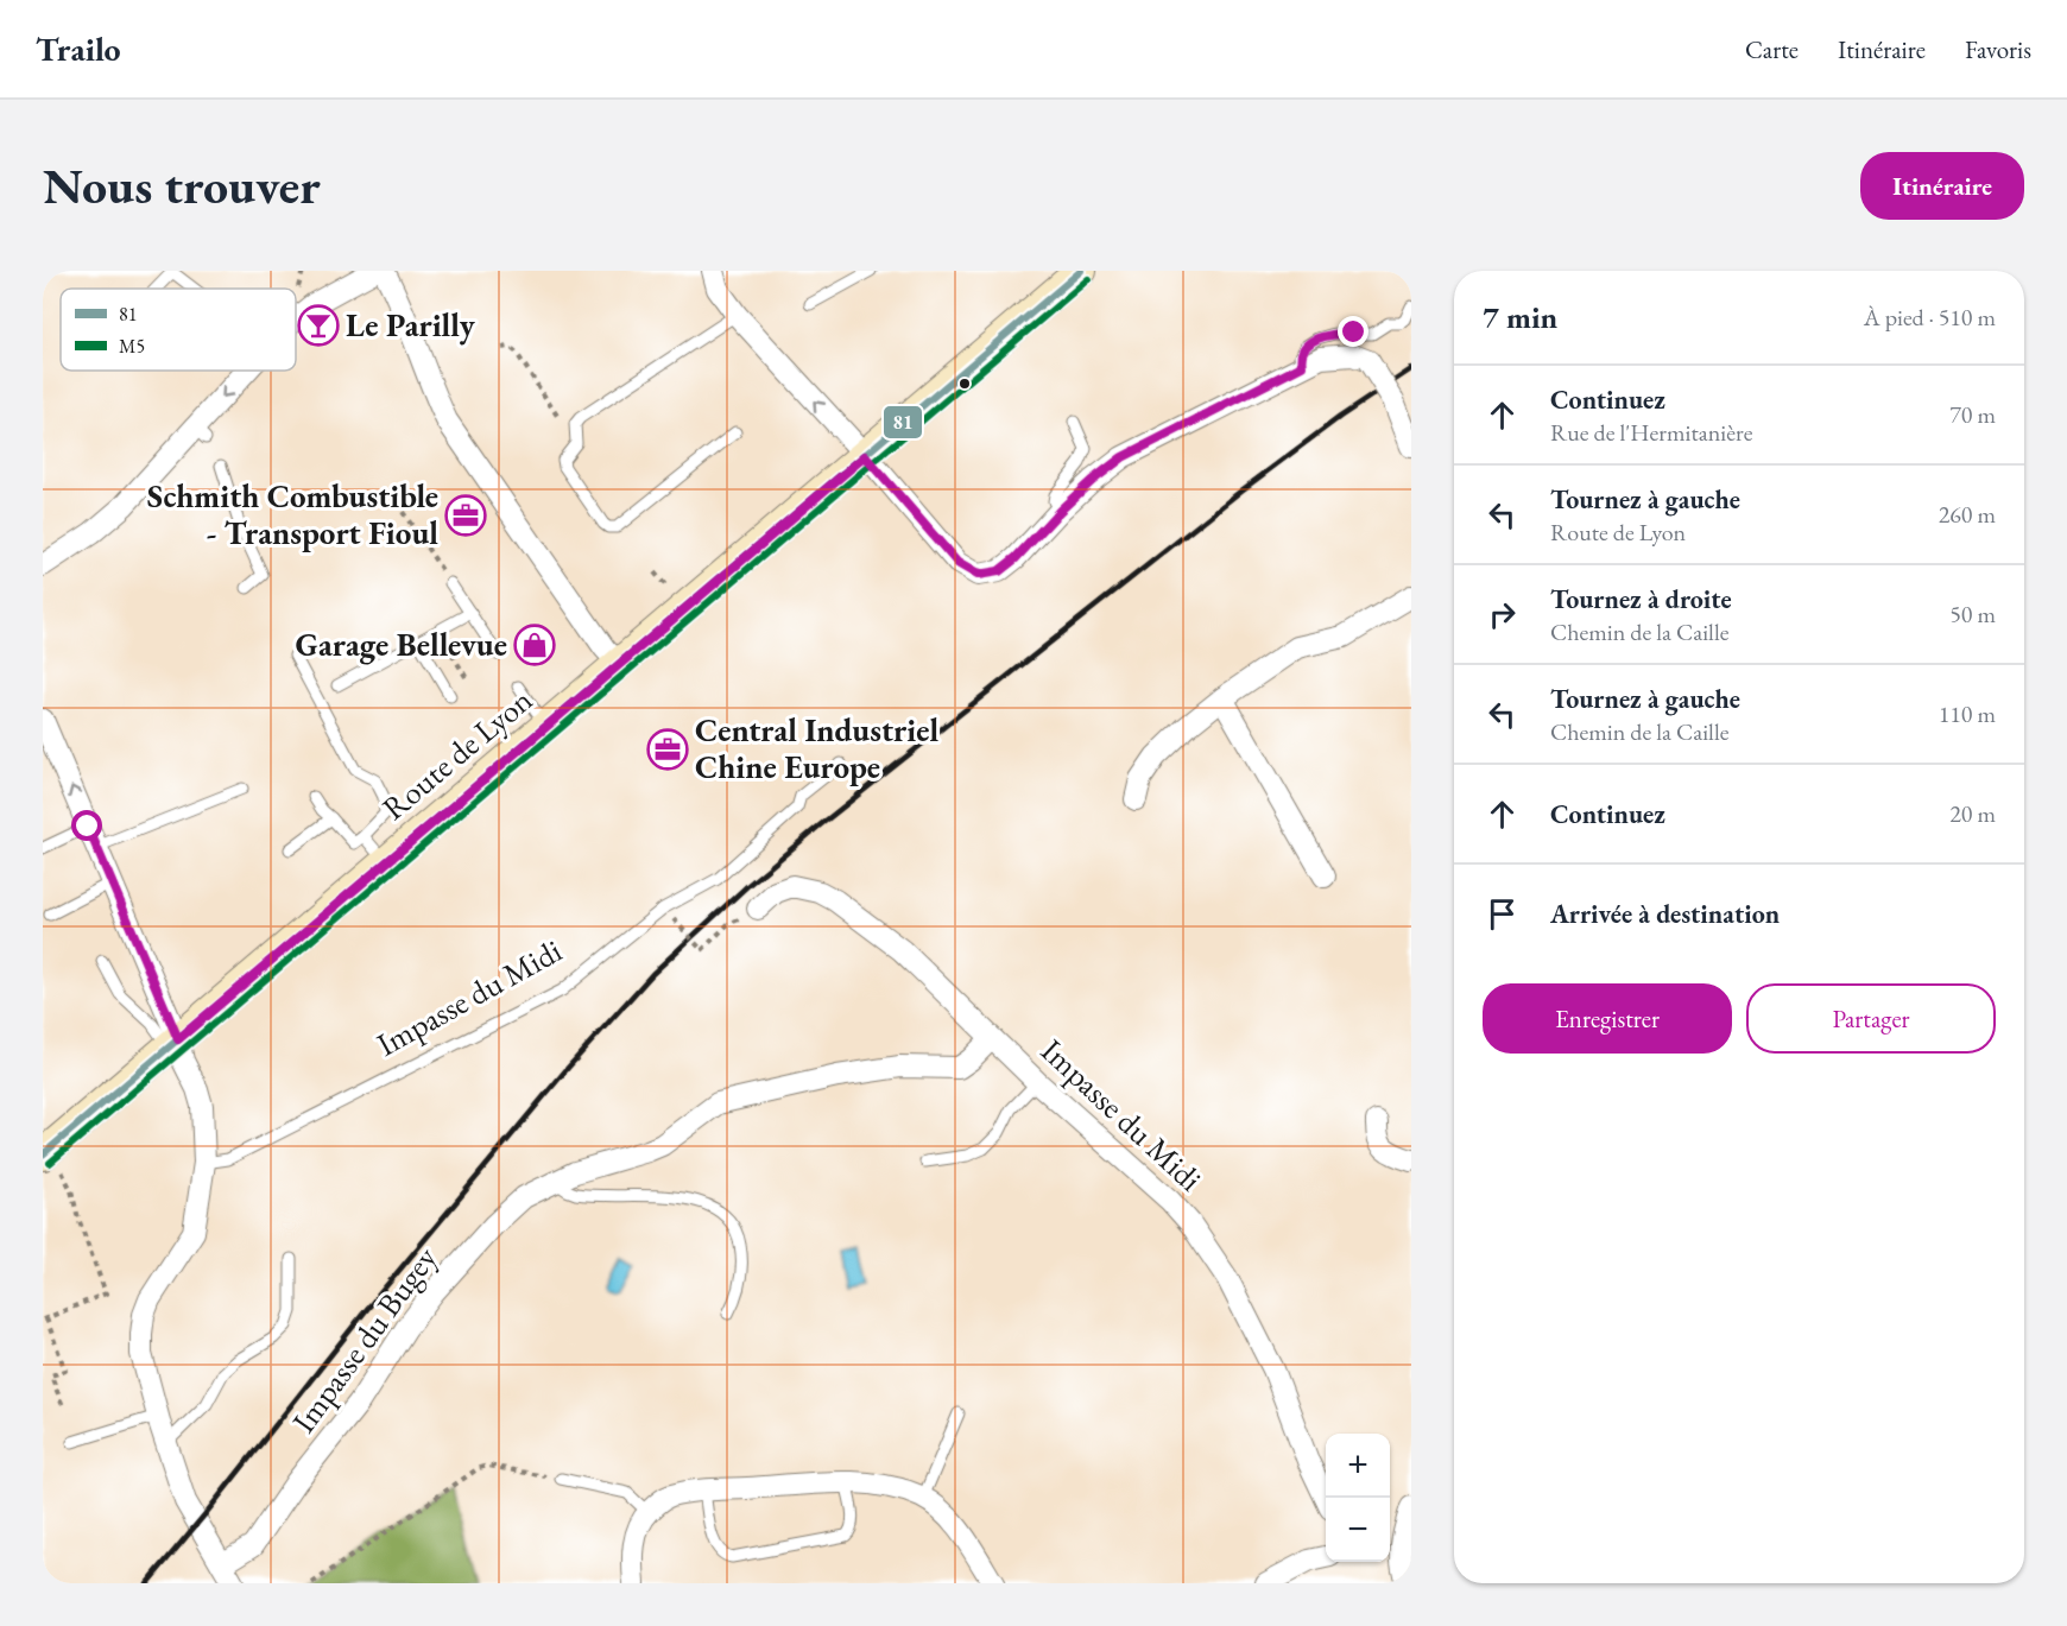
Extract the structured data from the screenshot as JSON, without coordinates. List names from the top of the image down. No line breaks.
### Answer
{"streets":{"main road":["Route de Lyon"],"street":["Impasse du Midi","Impasse du Bugey"]},"crossings":[["Impasse du Midi","Impasse du Bugey"]],"places":{"bar":["Le Parilly"],"office":["Schmith Combustible - Transport Fioul","Central Industriel Chine Europe"],"shop":["Garage Bellevue"]},"lines":["transit line 81","transit line M5"],"legend":["81","M5"],"page":{"header":"Trailo","nav":["Carte","Itinéraire","Favoris"],"buttons":["Itinéraire",["Enregistrer","Partager"]],"title":"Nous trouver","heading":["7 min","À pied · 510 m"],"list":[["Continuez","Rue de l'Hermitanière","70 m"],["Tournez à gauche","Route de Lyon","260 m"],["Tournez à droite","Chemin de la Caille","50 m"],["Tournez à gauche","Chemin de la Caille","110 m"],["Continuez","20 m"],"Arrivée à destination"],"map_buttons":["+","−"]}}
